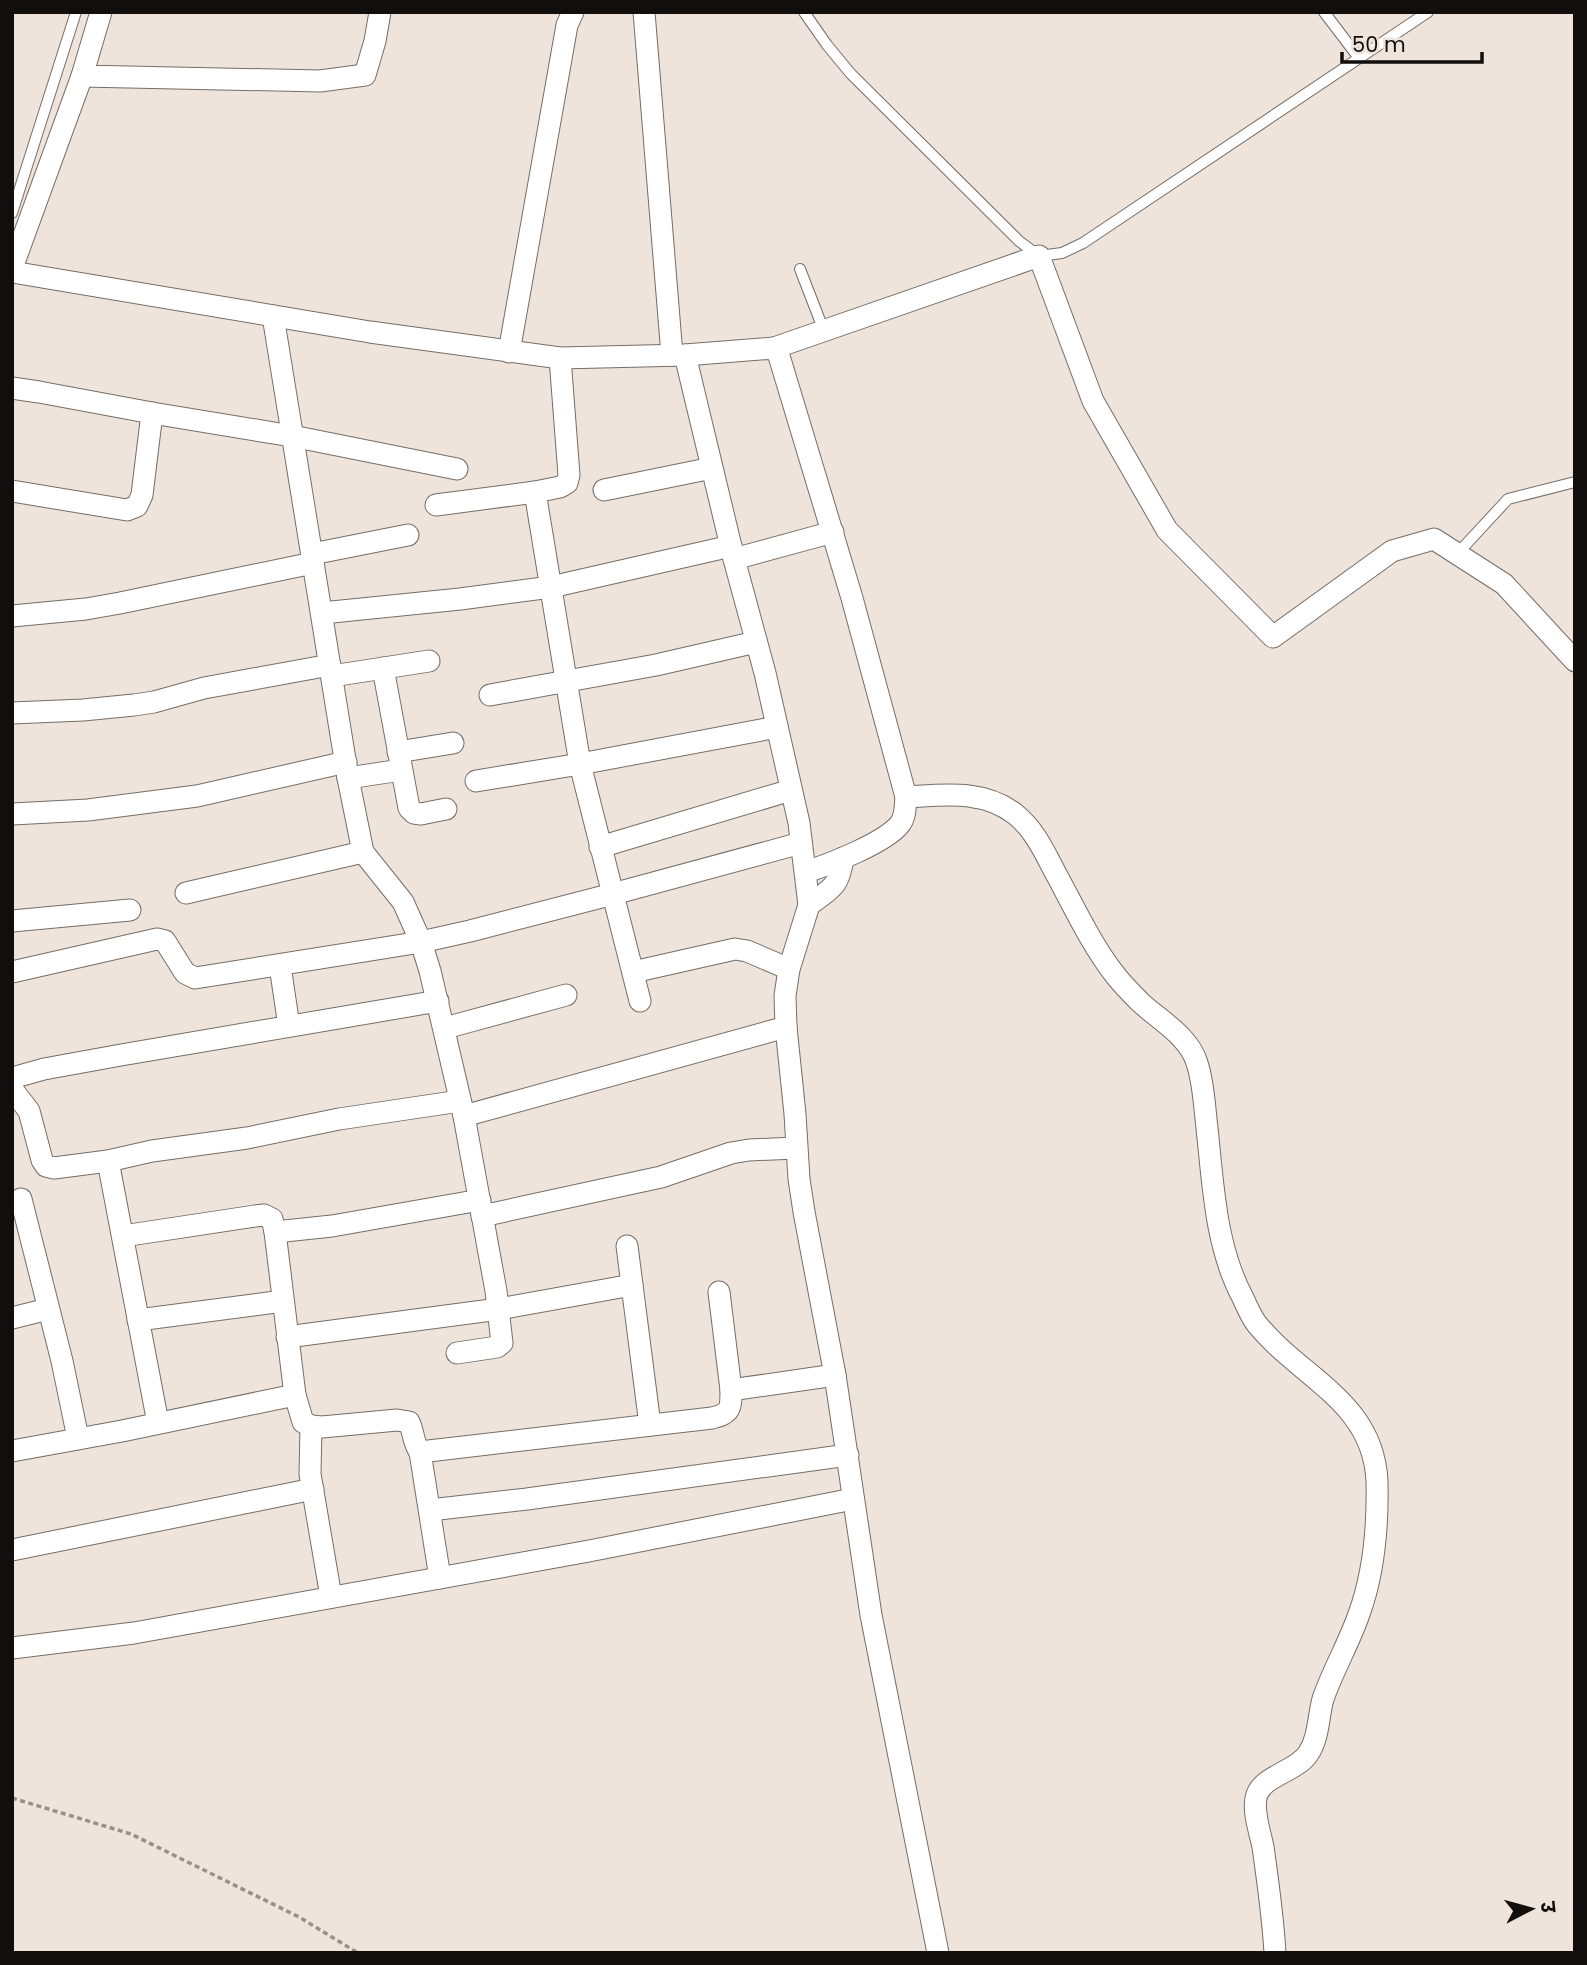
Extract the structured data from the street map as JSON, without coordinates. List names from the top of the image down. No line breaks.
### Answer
{"scale_bar":"50 m","north":"right"}
